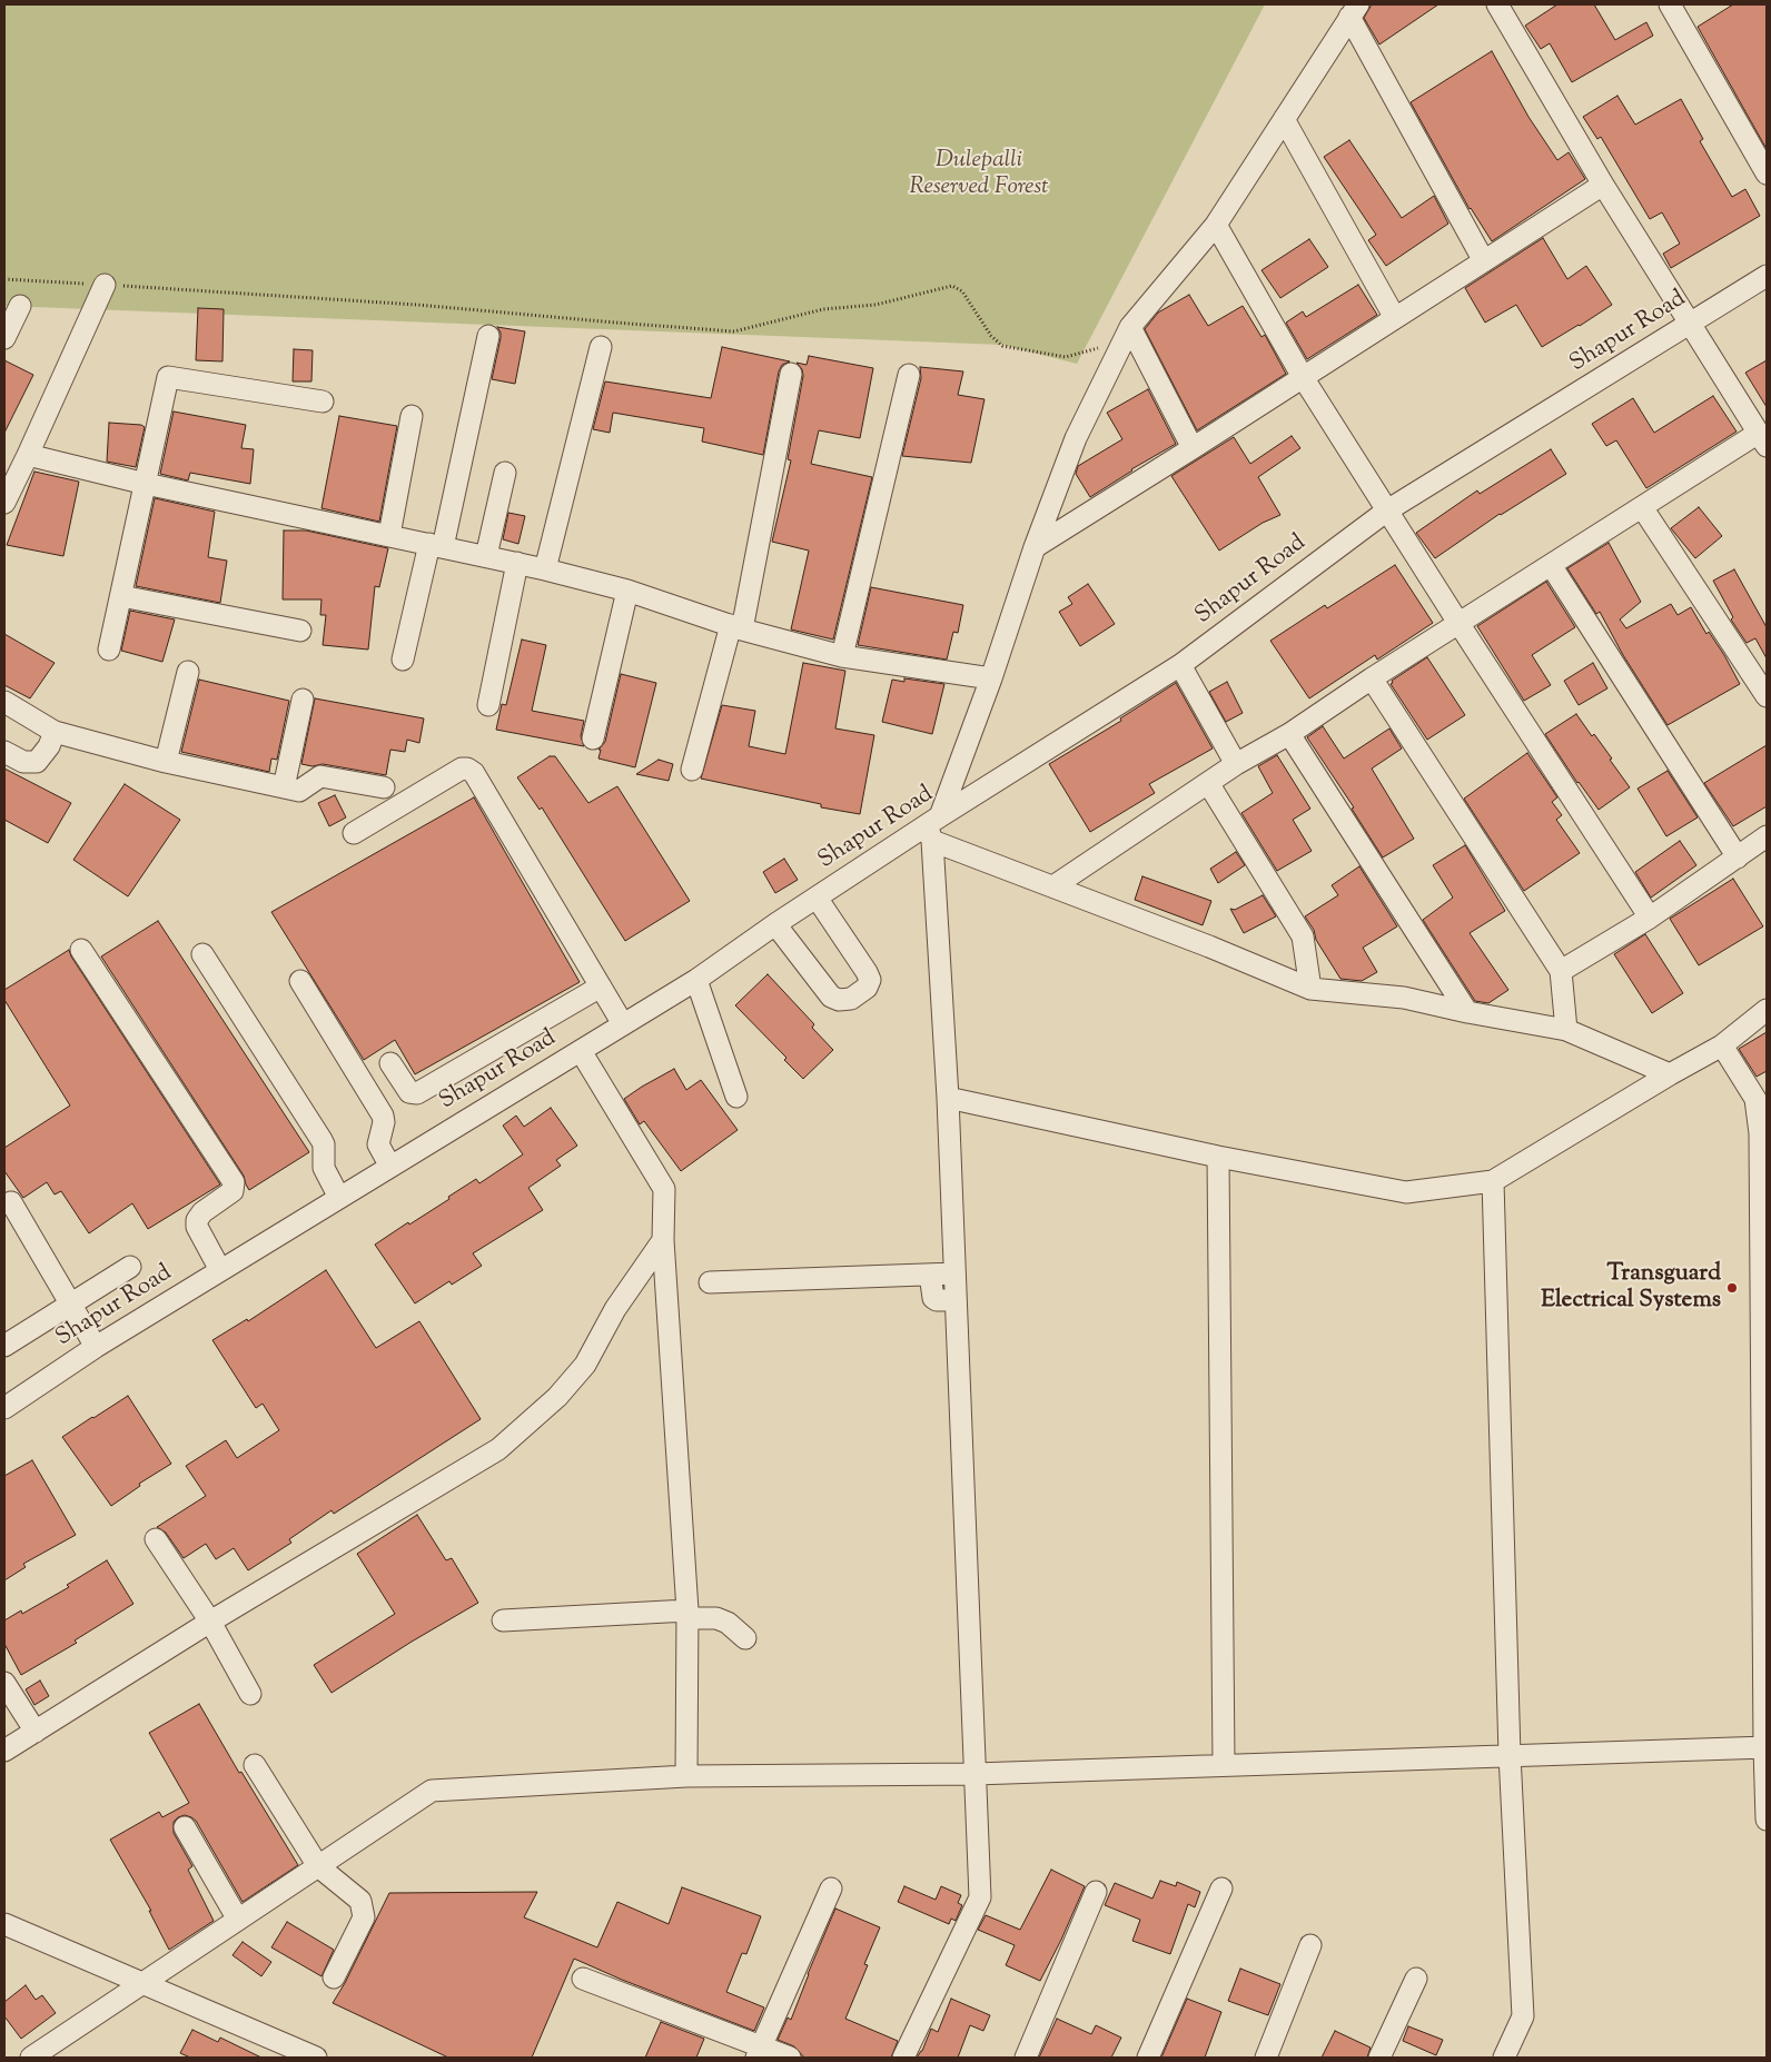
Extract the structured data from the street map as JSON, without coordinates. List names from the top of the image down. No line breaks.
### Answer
{"streets":{"street":["Shapur Road"]},"parks":["Dulepalli Reserved Forest"],"places":["Transguard Electrical Systems"]}
